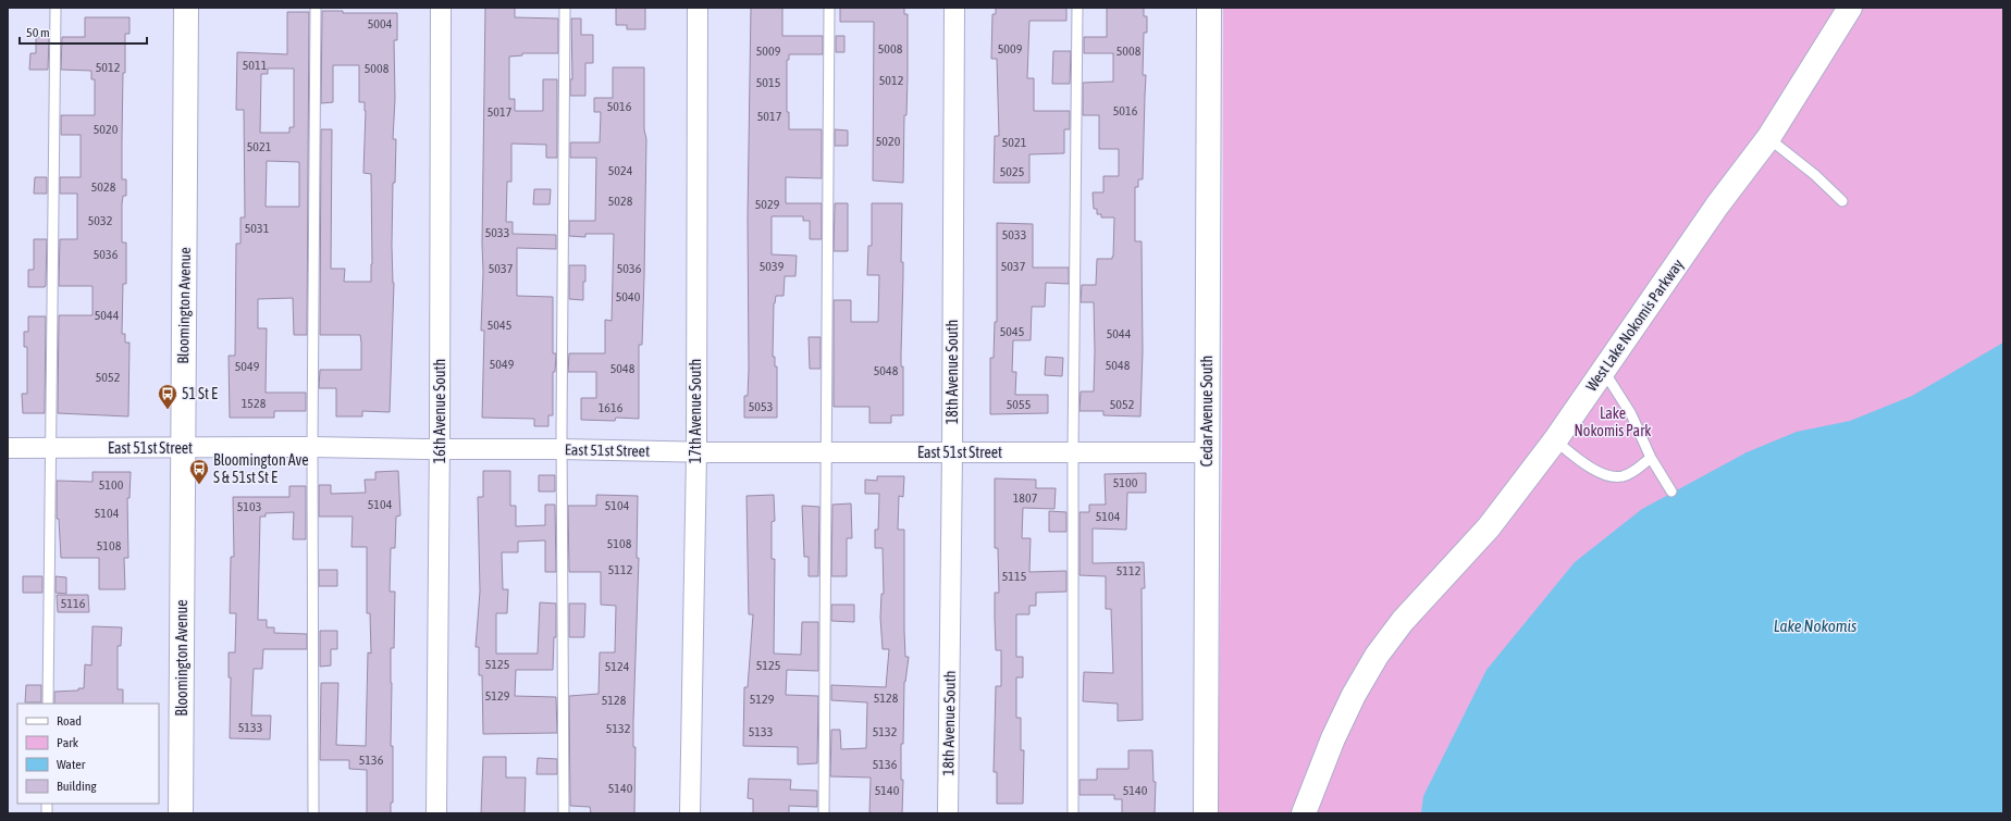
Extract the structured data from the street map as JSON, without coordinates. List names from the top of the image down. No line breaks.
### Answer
{"streets":{"street":["Bloomington Avenue","West Lake Nokomis Parkway","18th Avenue South","16th Avenue South","17th Avenue South","Cedar Avenue South","East 51st Street"]},"crossings":[["Bloomington Avenue","East 51st Street"],["18th Avenue South","East 51st Street"],["16th Avenue South","East 51st Street"],["17th Avenue South","East 51st Street"],["Cedar Avenue South","East 51st Street"]],"water":["Lake Nokomis"],"parks":["Lake Nokomis Park"],"places":{"bus stop":["51 St E","Bloomington Ave S & 51st St E"]},"house_numbers":["5004","5008","5009","5009","5008","5011","5012","5008","5012","5015","5016","5016","5017","5017","5020","5020","5021","5021","5024","5025","5028","5028","5029","5032","5031","5033","5033","5036","5039","5037","5037","5036","5040","5044","5045","5045","5044","5049","5048","5049","5048","5048","5052","1528","5055","5052","5053","1616","5100","5100","1807","5104","5104","5103","5104","5104","5108","5108","5112","5112","5115","5116","5125","5125","5124","5129","5128","5129","5128","5133","5132","5133","5132","5136","5136","5140","5140","5140"],"legend":["Road","Park","Water","Building"],"scale_bar":"50 m"}
